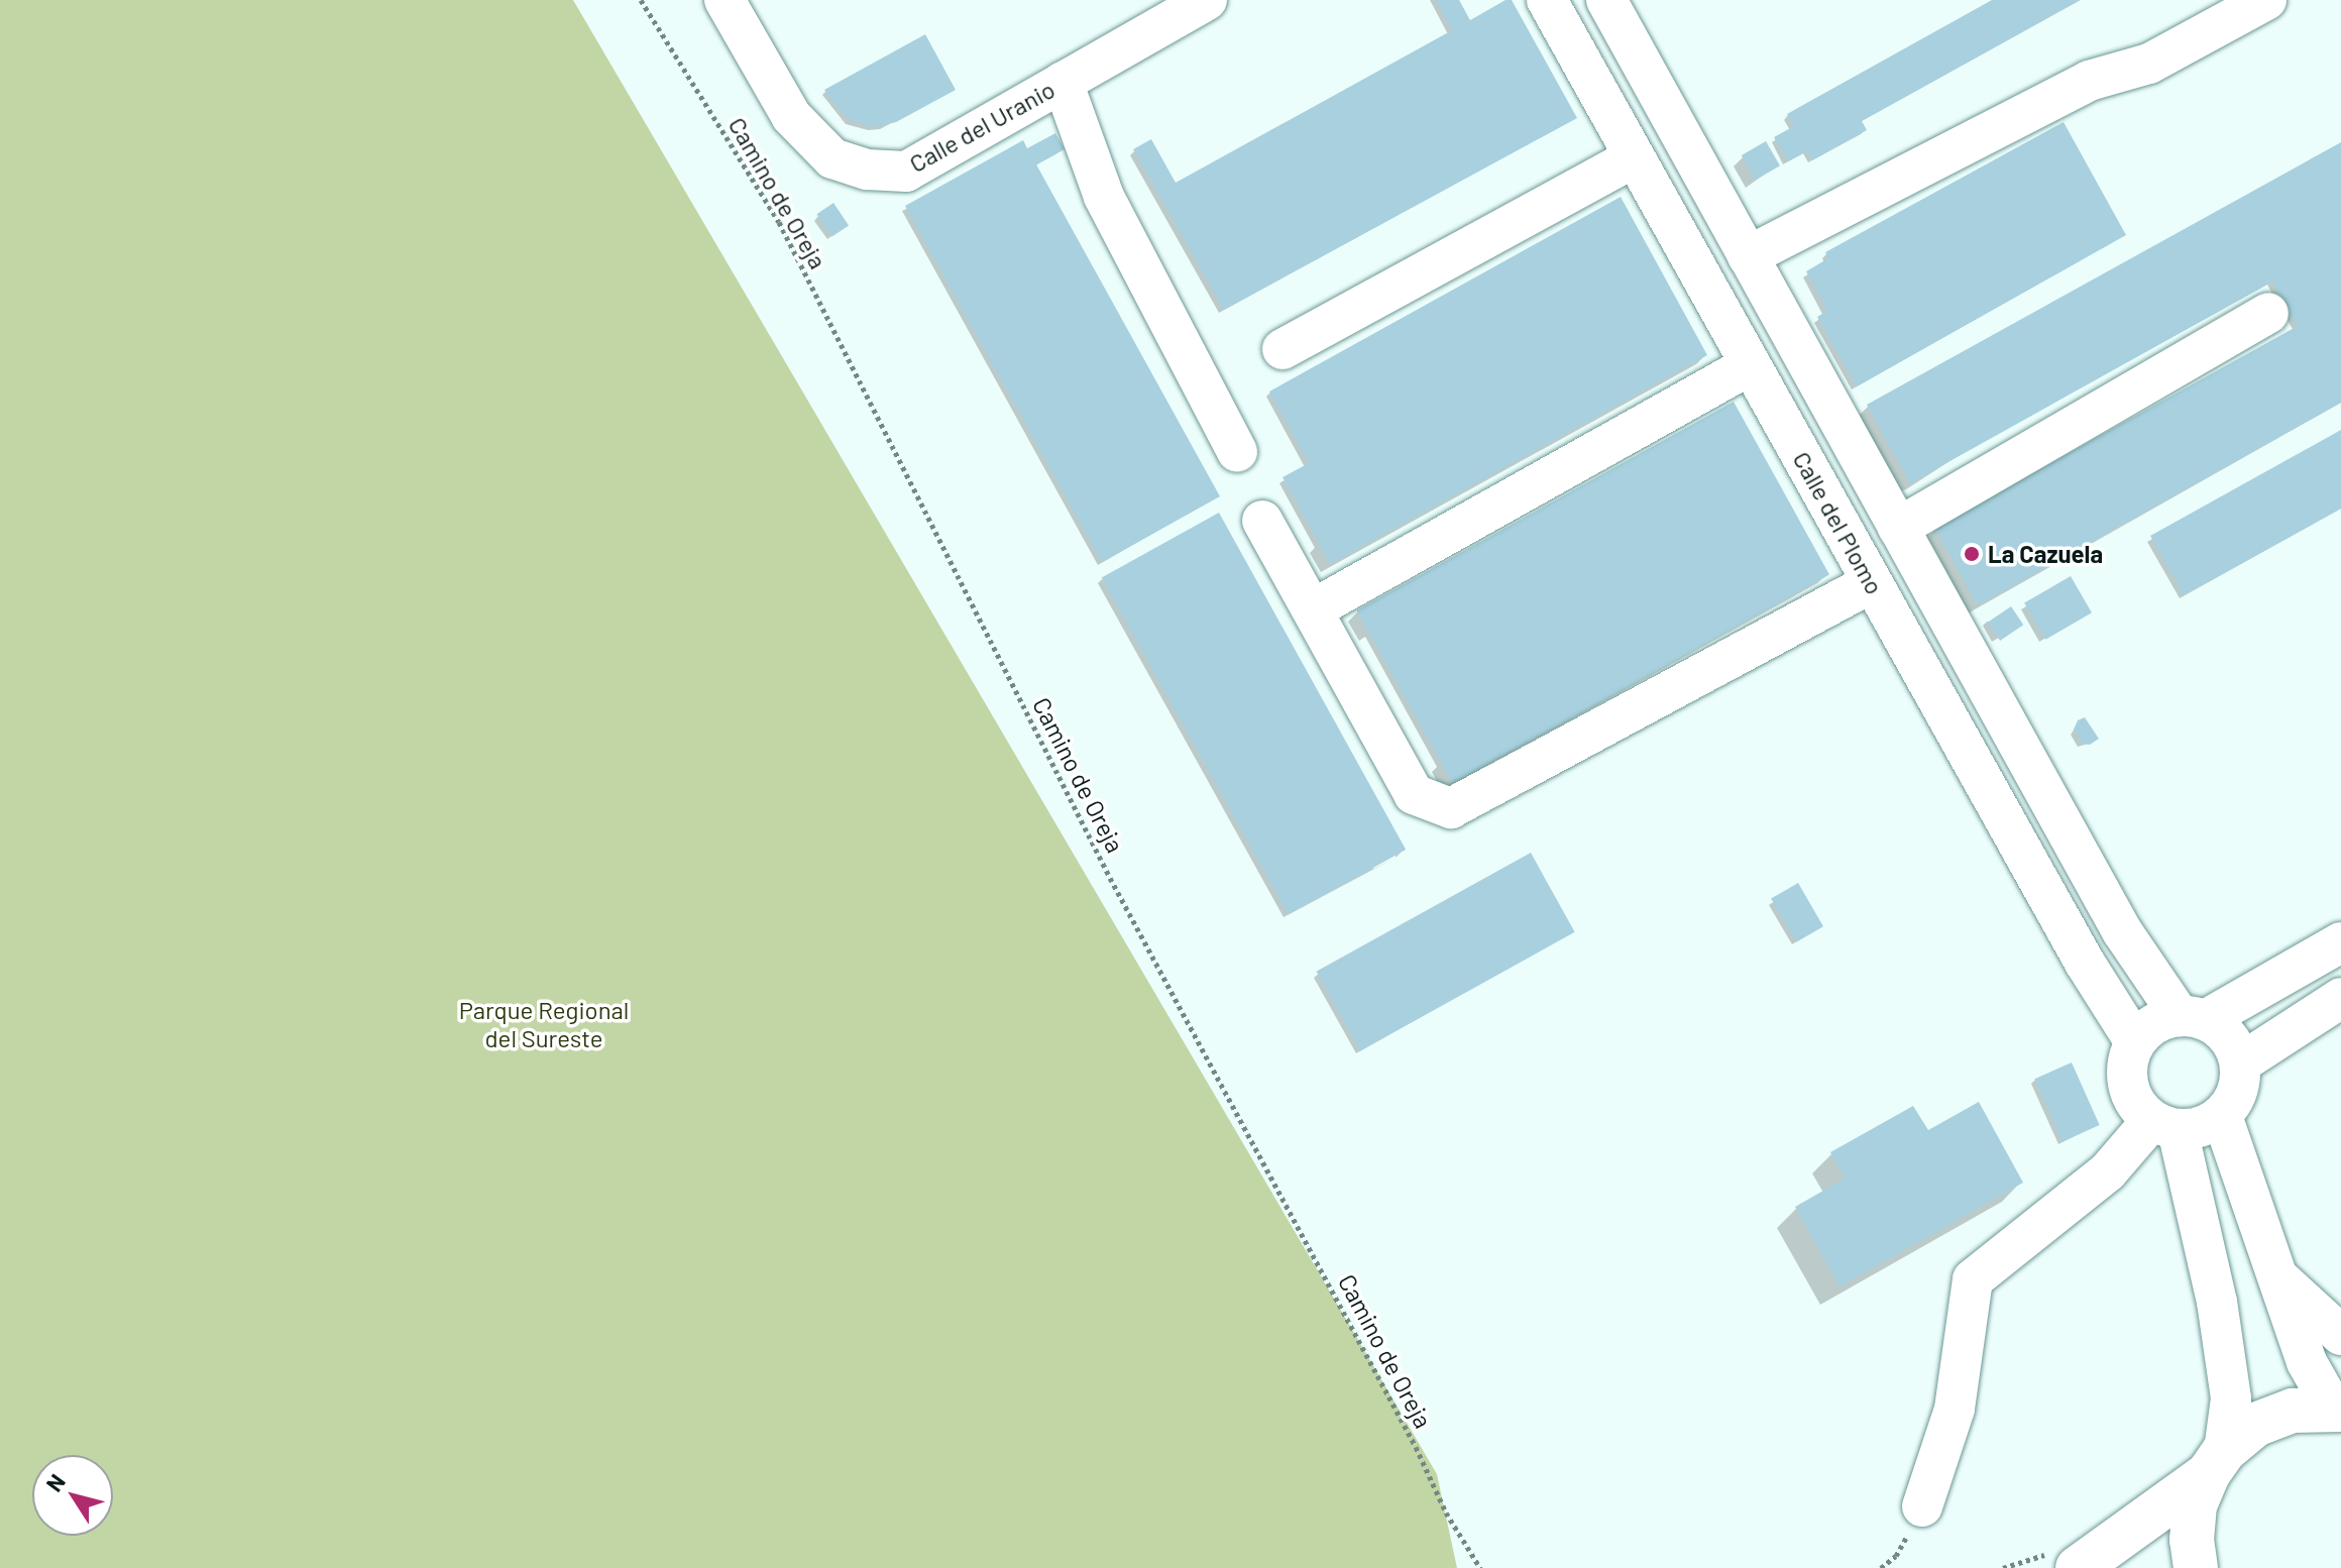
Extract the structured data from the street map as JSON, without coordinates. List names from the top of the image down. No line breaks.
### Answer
{"streets":{"street":["Calle del Uranio","Calle del Plomo"],"path":["Camino de Oreja"]},"parks":["Parque Regional del Sureste"],"places":["La Cazuela"],"north":"top left"}
